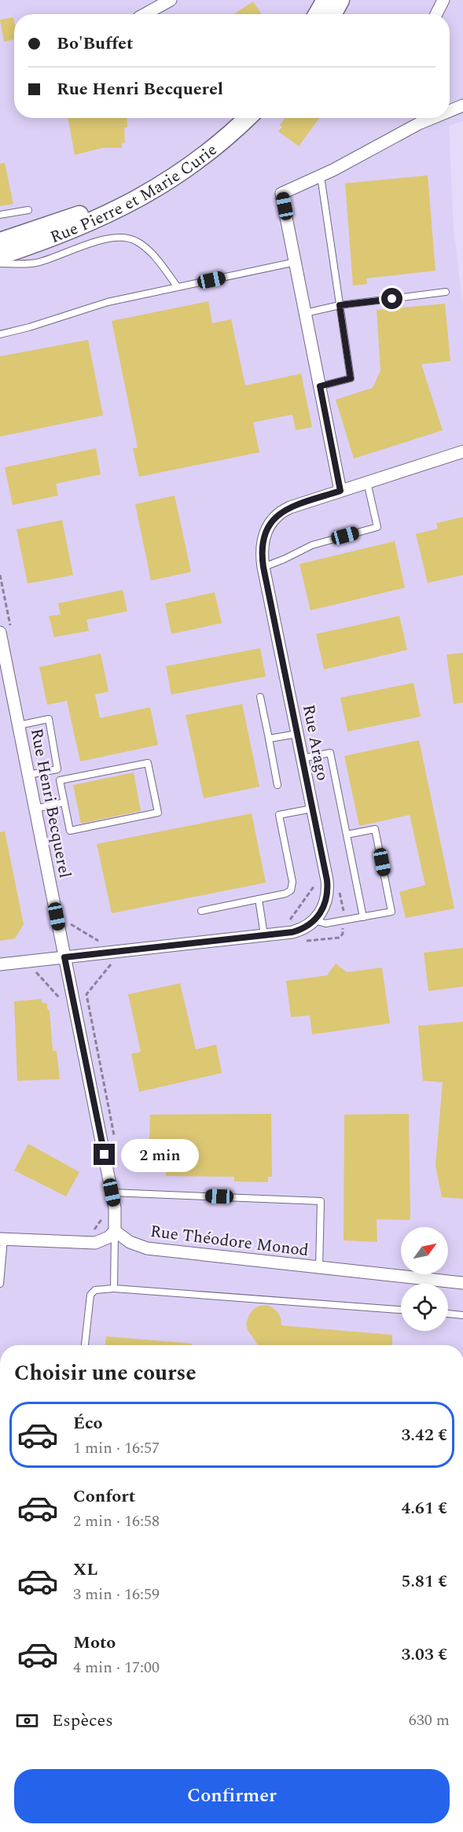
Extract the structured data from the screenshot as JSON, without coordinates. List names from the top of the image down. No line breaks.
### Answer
{"streets":{"main road":["Rue Pierre et Marie Curie"],"street":["Rue Arago","Rue Henri Becquerel","Rue Théodore Monod"]},"crossings":[["Rue Arago","Rue Henri Becquerel"],["Rue Henri Becquerel","Rue Théodore Monod"]],"north":"top right","page":{"banner":["Bo'Buffet","Rue Henri Becquerel"],"bubble":"2 min","heading":"Choisir une course","list":[{"name":"Éco","note":"1 min · 16:57","value":"3.42 €"},{"name":"Confort","note":"2 min · 16:58","value":"4.61 €"},{"name":"XL","note":"3 min · 16:59","value":"5.81 €"},{"name":"Moto","note":"4 min · 17:00","value":"3.03 €"}],"pay":["Espèces","630 m"],"buttons":"Confirmer"}}
